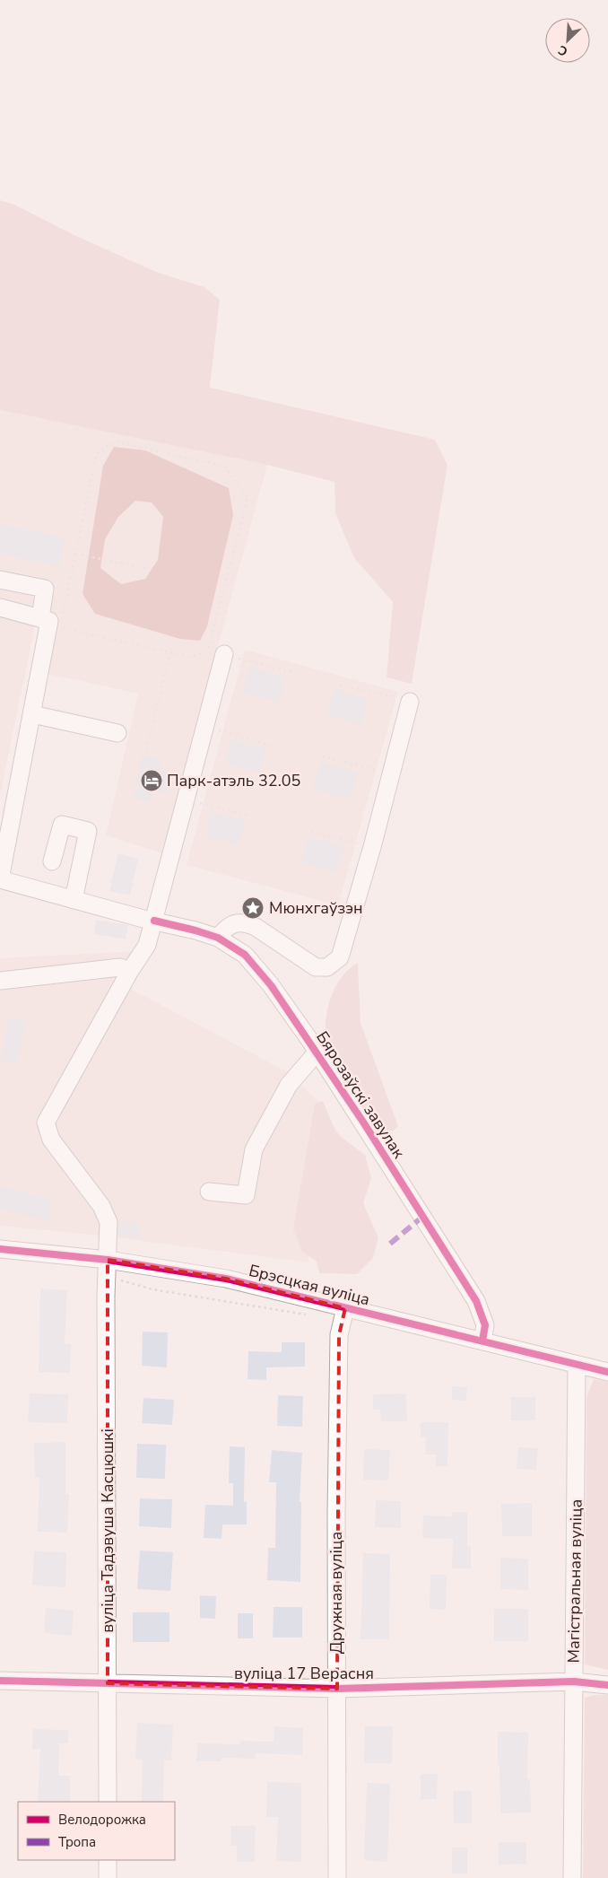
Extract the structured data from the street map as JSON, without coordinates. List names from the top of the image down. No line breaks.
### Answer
{"streets":{"street":["Бярозаўскі завулак","Брэсцкая вуліца","вуліца Тадэвуша Касцюшкі","Магістральная вуліца","Дружная вуліца","вуліца 17 Верасня"]},"crossings":[["Бярозаўскі завулак","Брэсцкая вуліца"],["Бярозаўскі завулак","вуліца Тадэвуша Касцюшкі"],["Брэсцкая вуліца","вуліца Тадэвуша Касцюшкі"],["Брэсцкая вуліца","Магістральная вуліца"],["Брэсцкая вуліца","Дружная вуліца"],["вуліца Тадэвуша Касцюшкі","вуліца 17 Верасня"],["Магістральная вуліца","вуліца 17 Верасня"],["Дружная вуліца","вуліца 17 Верасня"]],"places":{"hotel":["Парк-атэль 32.05"],"place":["Мюнхгаўзэн"]},"legend":["Велодорожка","Тропа"],"north":"bottom left"}
